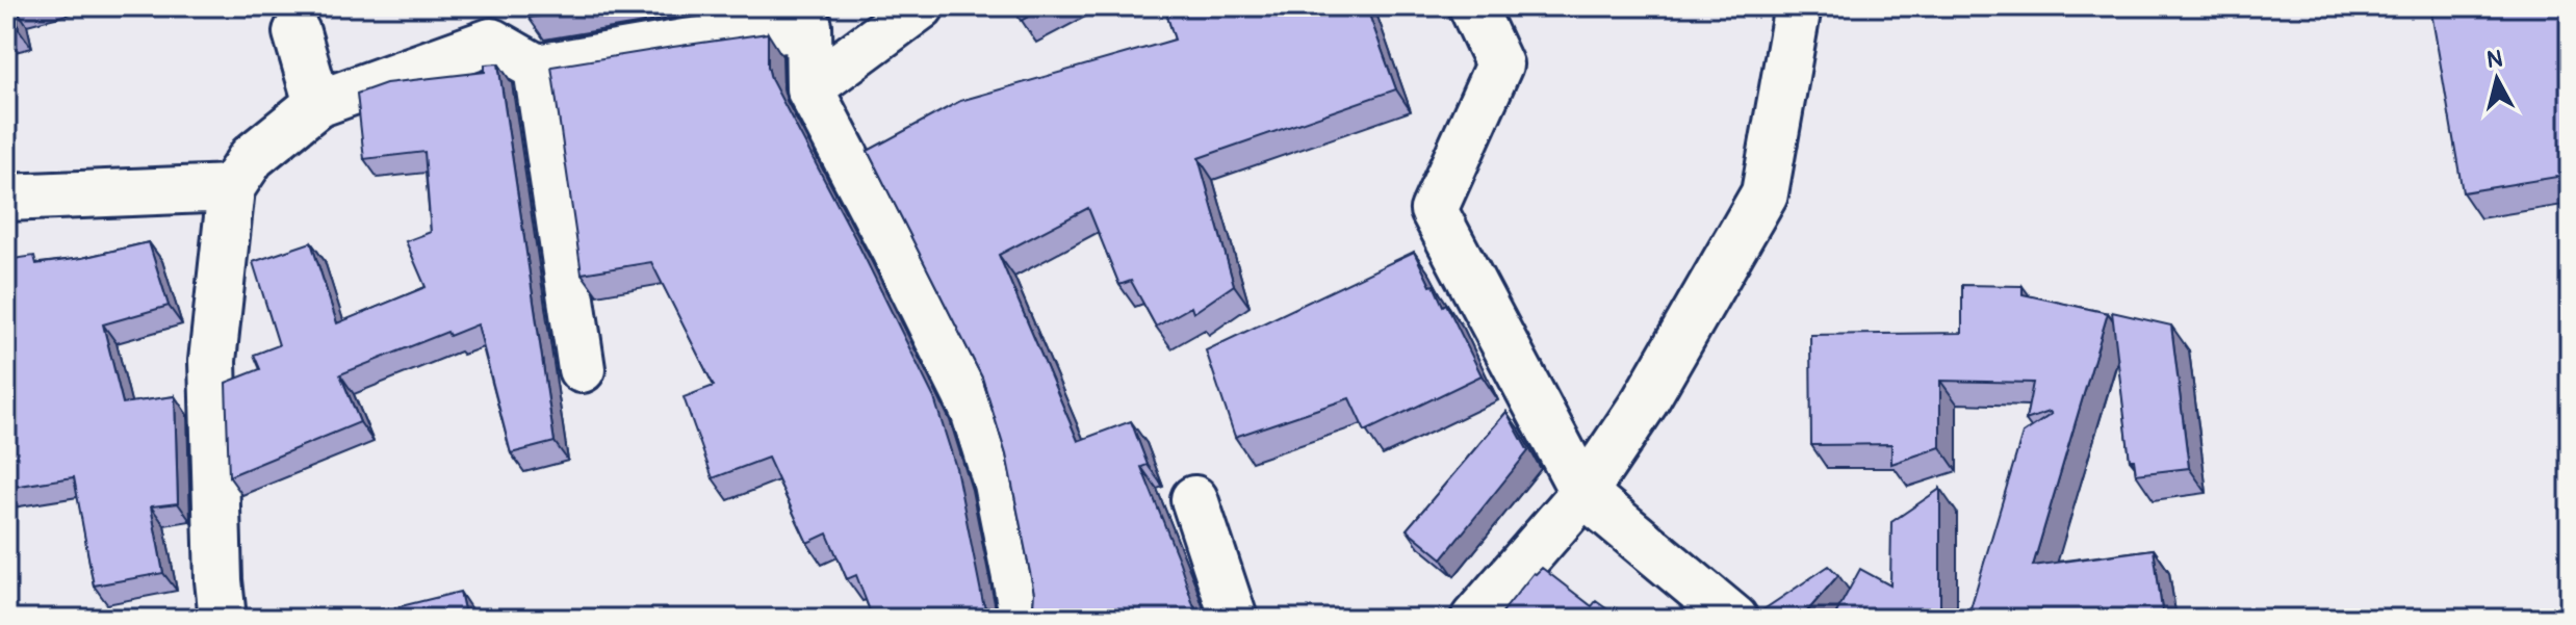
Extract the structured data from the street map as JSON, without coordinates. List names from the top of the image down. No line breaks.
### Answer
{"north":"top"}
